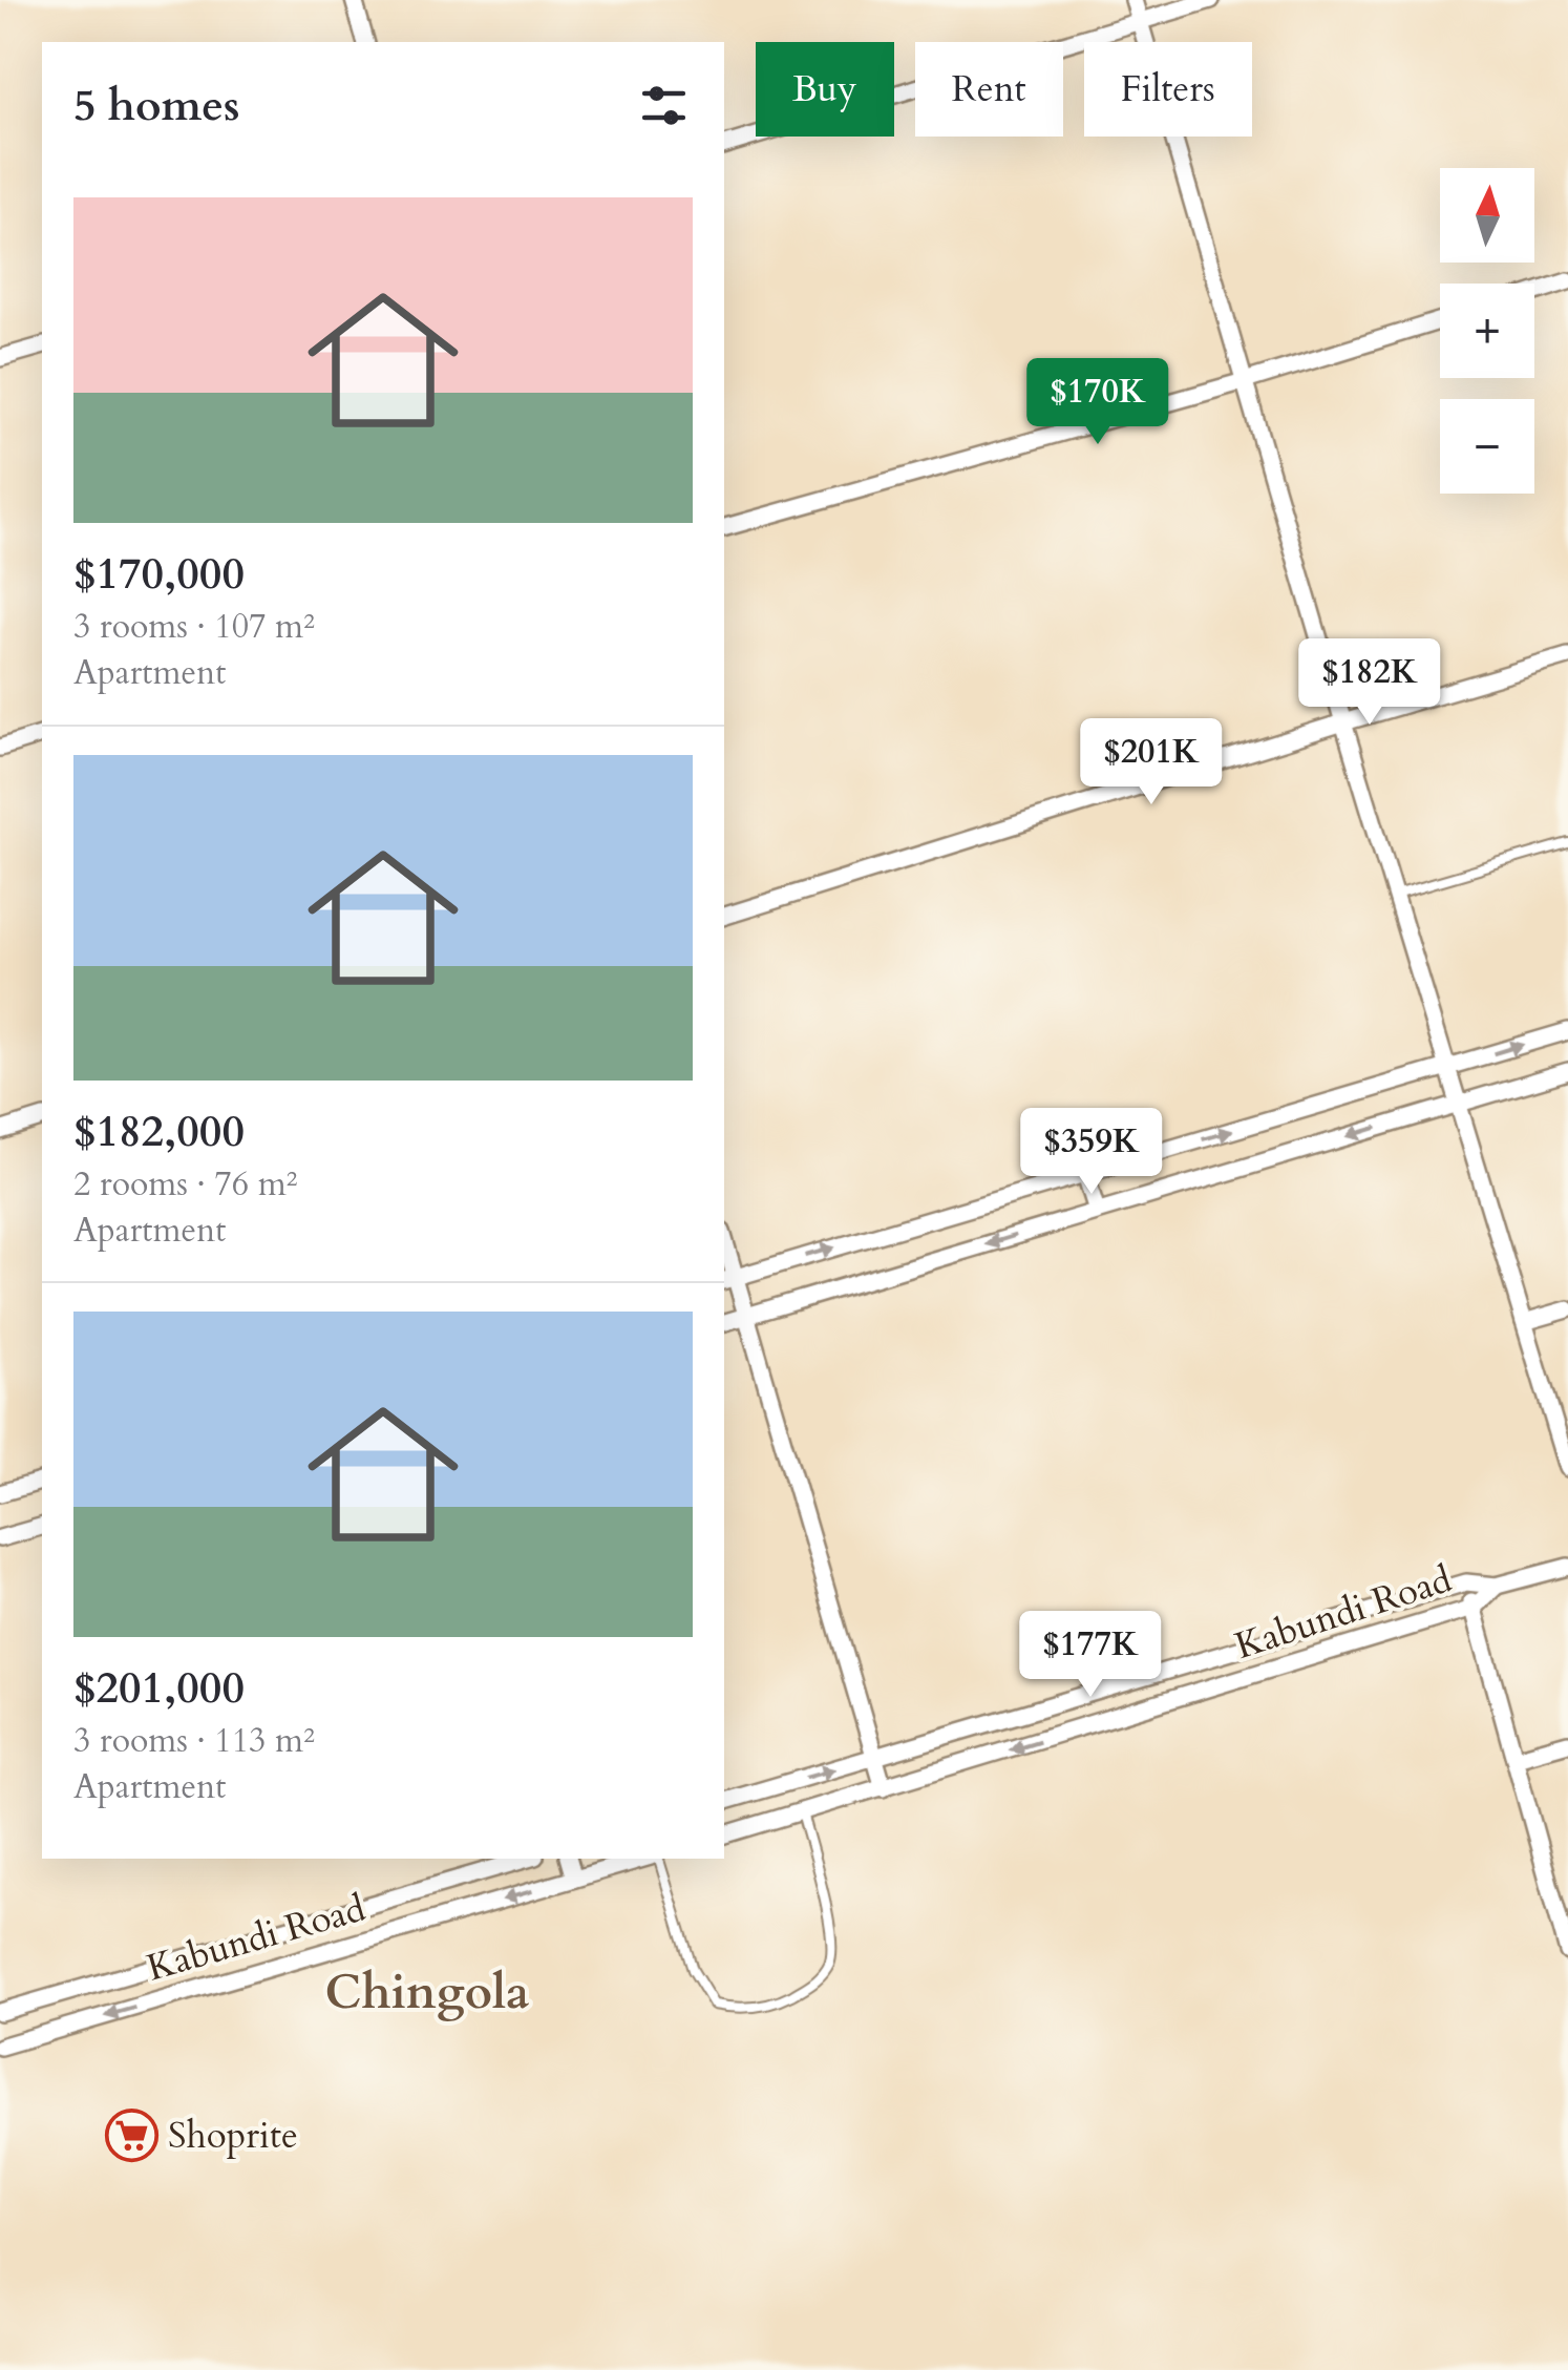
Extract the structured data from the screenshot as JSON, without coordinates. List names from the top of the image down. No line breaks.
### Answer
{"streets":{"street":["Kabundi Road"]},"districts":["Chingola"],"places":{"supermarket":["Shoprite"]},"north":"top","page":{"chip":["Buy","Rent","Filters"],"heading":"5 homes","map_buttons":["+","−"],"list":[{"name":"$170,000","note":"3 rooms · 107 m² · Apartment"},{"name":"$182,000","note":"2 rooms · 76 m² · Apartment"},{"name":"$201,000","note":"3 rooms · 113 m² · Apartment"}],"price":["$170K","$182K","$201K","$359K","$177K"]}}
